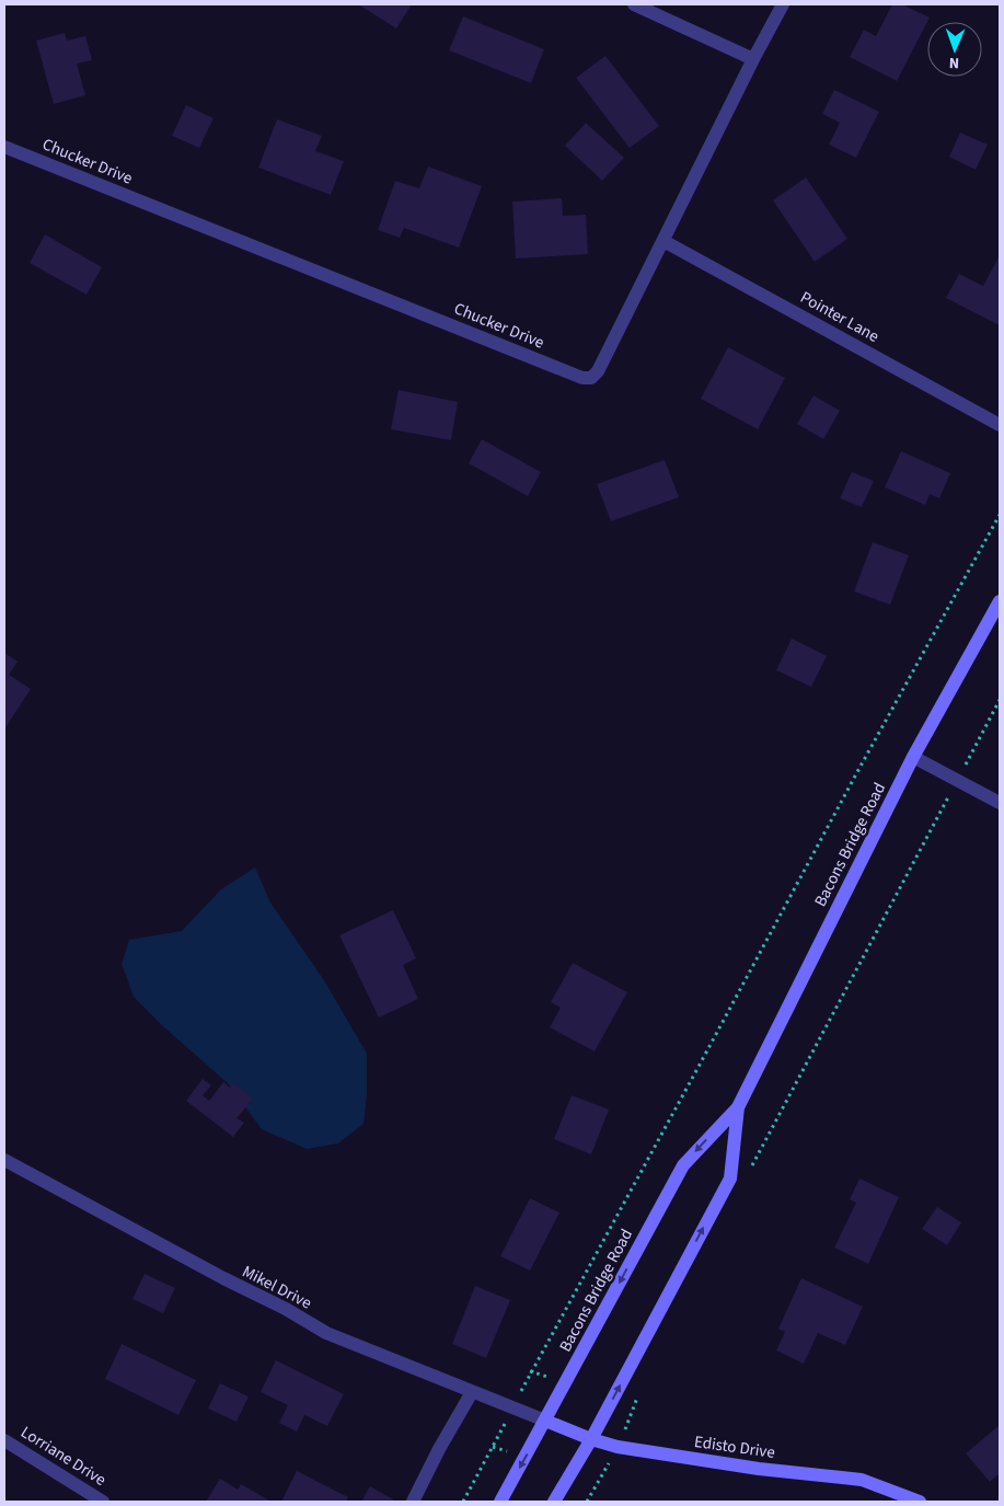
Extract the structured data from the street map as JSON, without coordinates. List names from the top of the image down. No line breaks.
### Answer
{"streets":{"main road":["Bacons Bridge Road","Edisto Drive"],"street":["Chucker Drive","Pointer Lane","Mikel Drive","Lorriane Drive"]},"crossings":[["Chucker Drive","Pointer Lane"],["Bacons Bridge Road","Mikel Drive"],["Bacons Bridge Road","Edisto Drive"],["Mikel Drive","Edisto Drive"]],"north":"bottom"}
